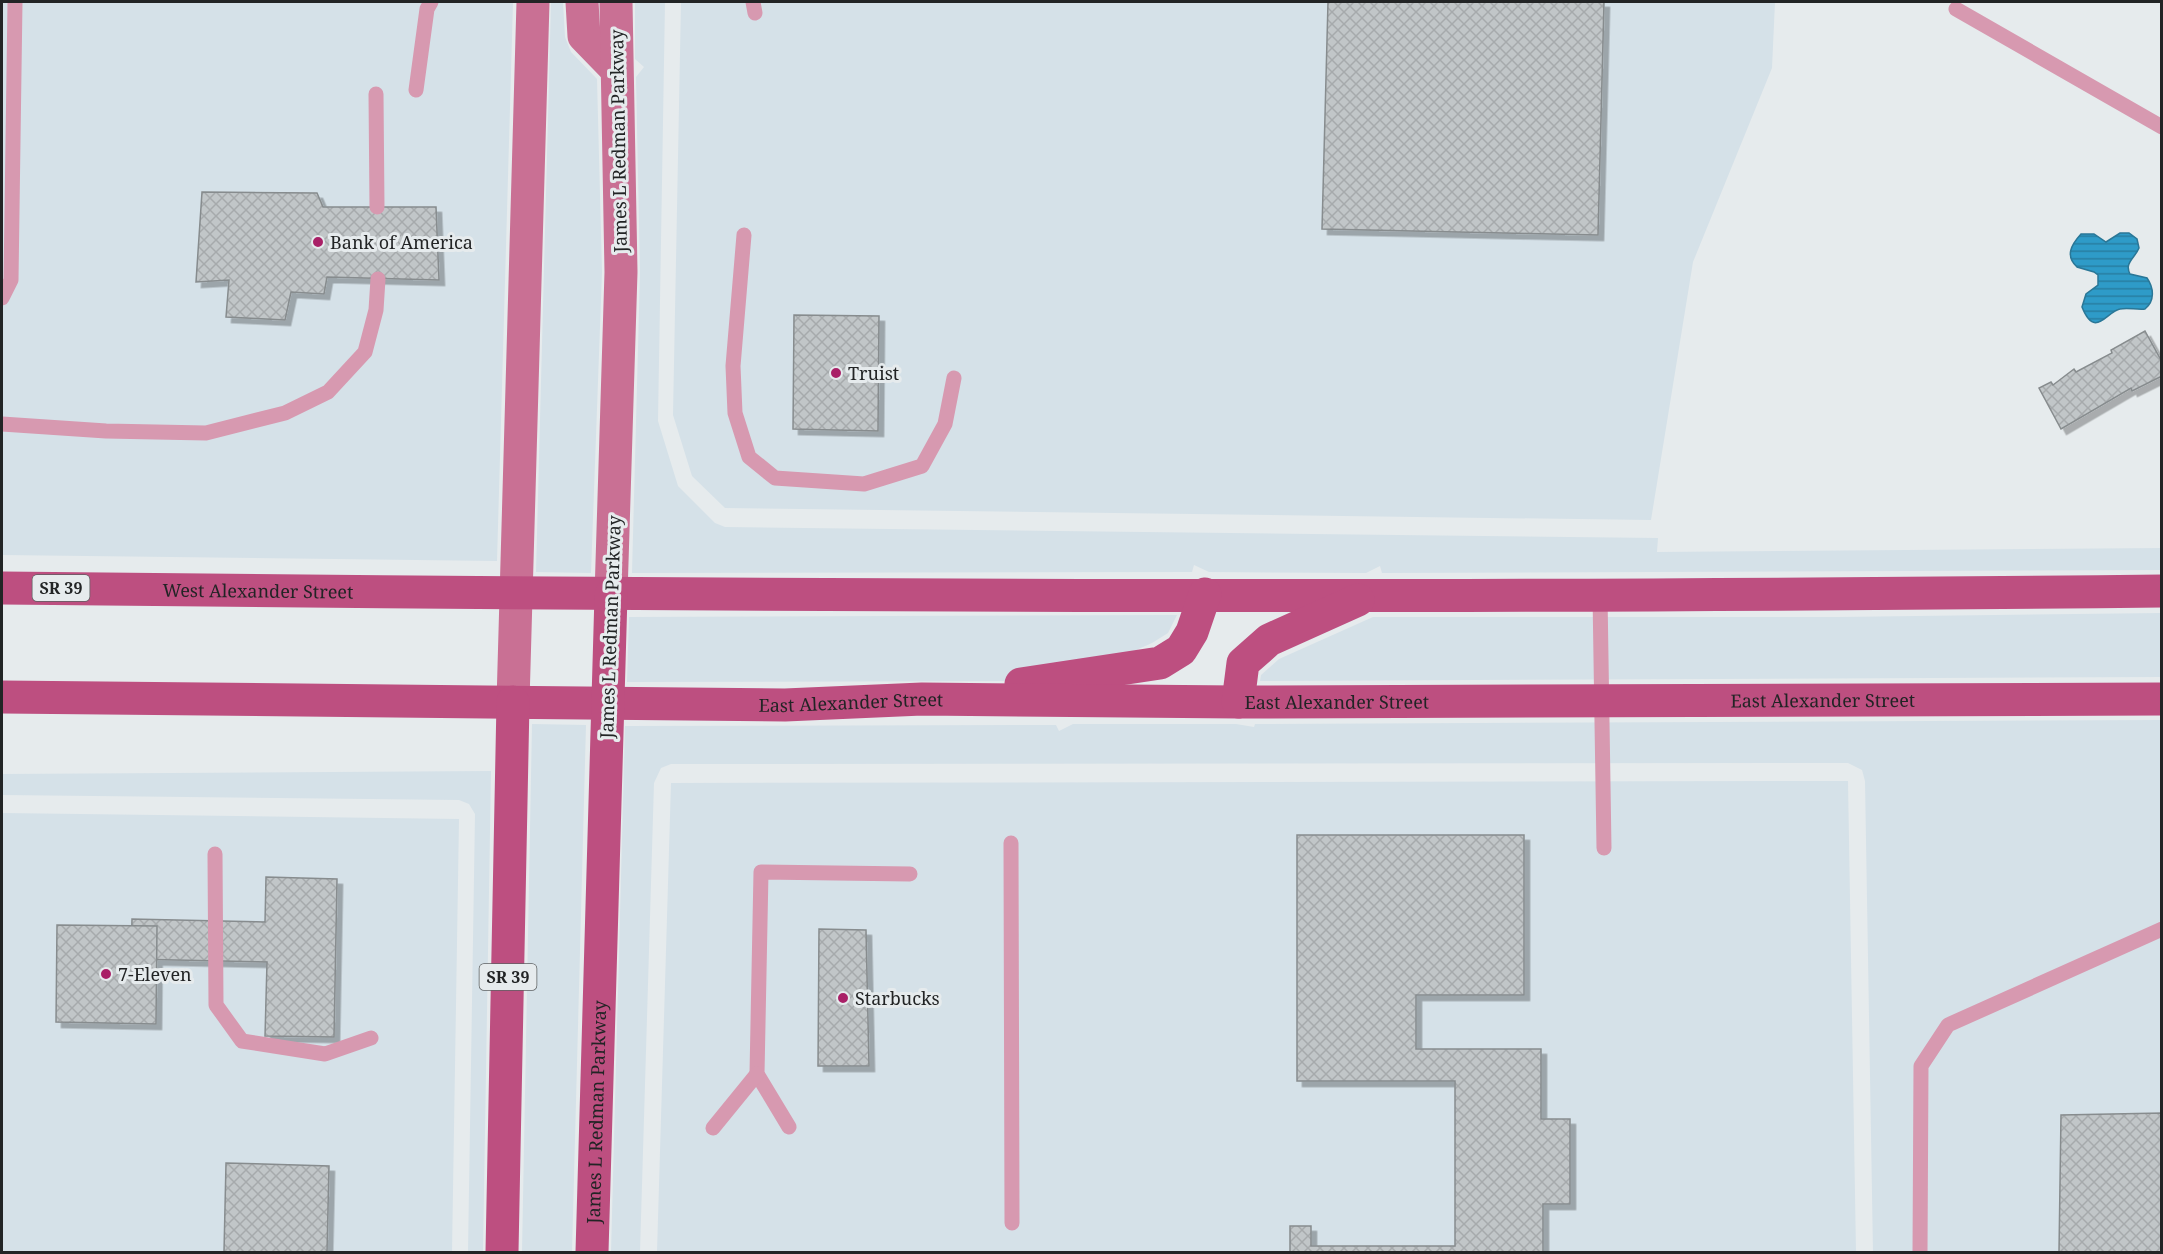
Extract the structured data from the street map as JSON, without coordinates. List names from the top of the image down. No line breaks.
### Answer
{"streets":{"main road":["James L Redman Parkway","SR 39","West Alexander Street","East Alexander Street"]},"crossings":[["James L Redman Parkway","SR 39"],["James L Redman Parkway","East Alexander Street"],["SR 39","West Alexander Street"],["SR 39","East Alexander Street"]],"places":["Bank of America","Truist","7-Eleven","Starbucks"]}
